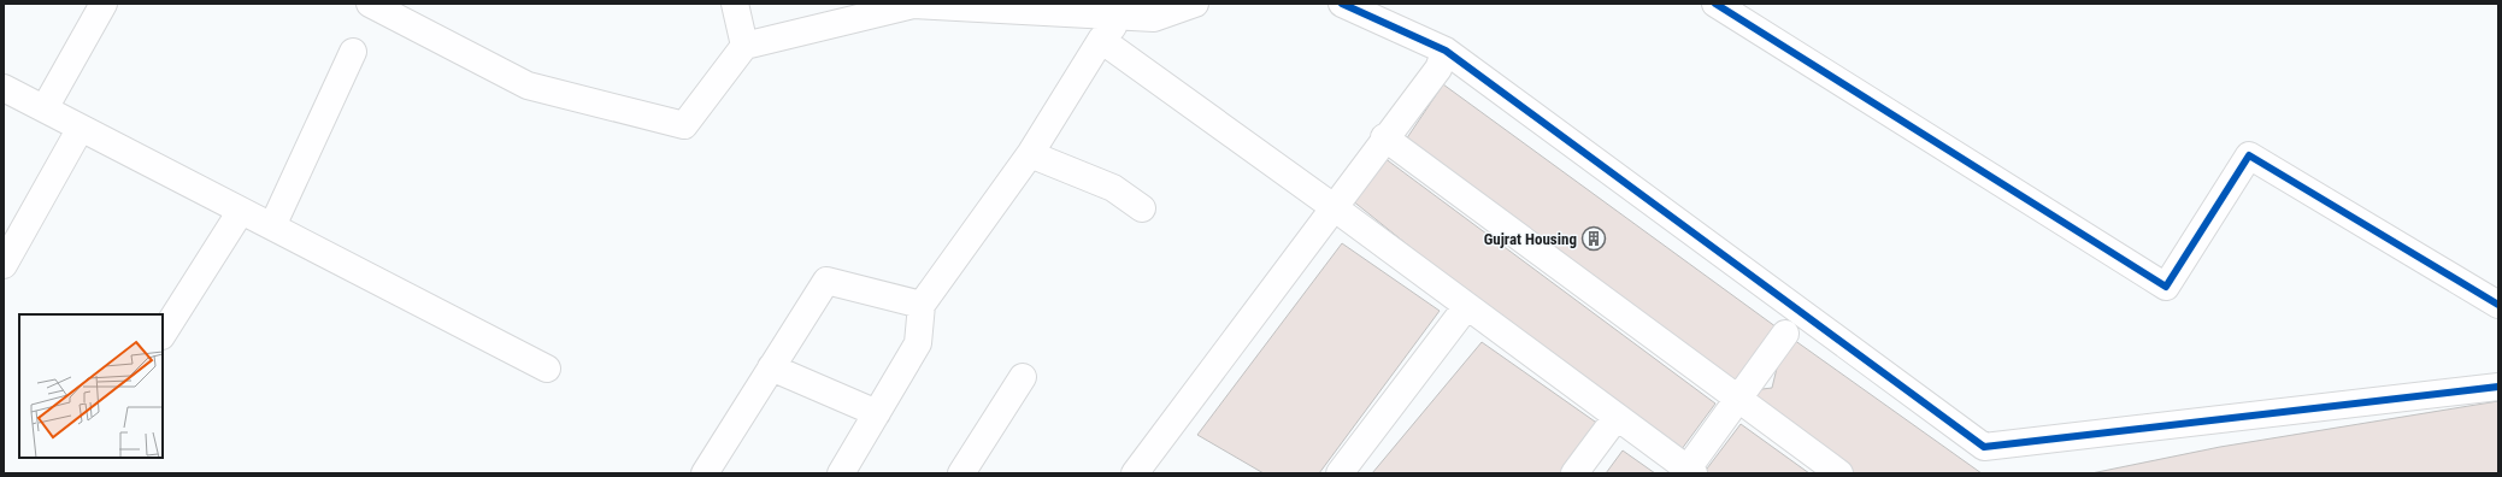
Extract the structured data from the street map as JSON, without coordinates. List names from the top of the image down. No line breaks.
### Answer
{"places":{"building":["Gujrat Housing"]}}
